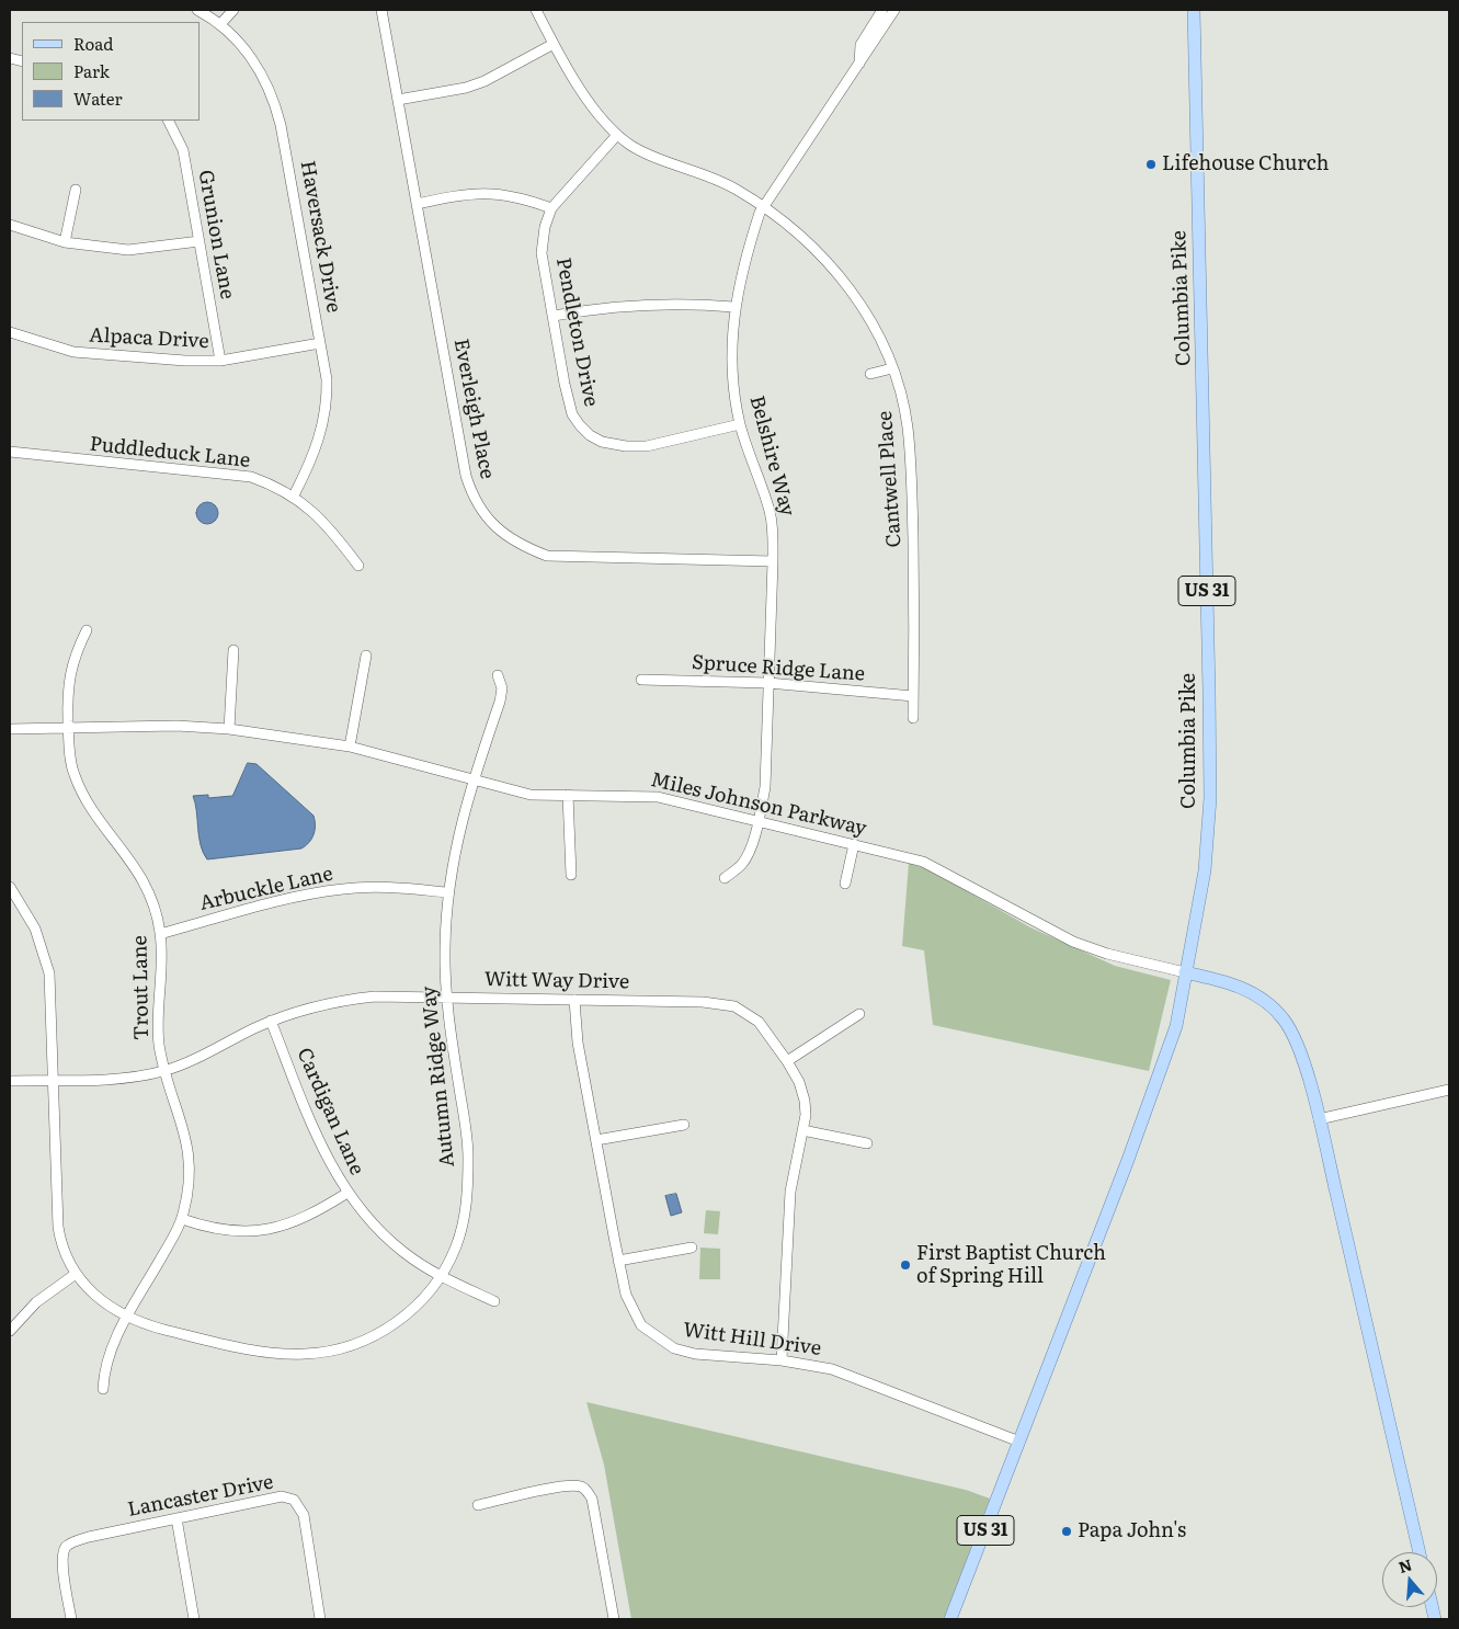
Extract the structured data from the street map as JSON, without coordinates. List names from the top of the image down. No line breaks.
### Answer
{"streets":{"main road":["Columbia Pike","US 31"],"street":["Grunion Lane","Haversack Drive","Pendleton Drive","Alpaca Drive","Everleigh Place","Puddleduck Lane","Belshire Way","Cantwell Place","Spruce Ridge Lane","Miles Johnson Parkway","Arbuckle Lane","Witt Way Drive","Trout Lane","Autumn Ridge Way","Cardigan Lane","Witt Hill Drive","Lancaster Drive"]},"crossings":[["Grunion Lane","Alpaca Drive"],["Haversack Drive","Alpaca Drive"],["Haversack Drive","Puddleduck Lane"],["Columbia Pike","US 31"],["Columbia Pike","Miles Johnson Parkway"],["Columbia Pike","Witt Hill Drive"],["Pendleton Drive","Belshire Way"],["Pendleton Drive","Cantwell Place"],["Everleigh Place","Belshire Way"],["Belshire Way","Cantwell Place"],["Belshire Way","Spruce Ridge Lane"],["Belshire Way","Miles Johnson Parkway"],["Cantwell Place","Spruce Ridge Lane"],["US 31","Witt Hill Drive"],["Miles Johnson Parkway","Trout Lane"],["Miles Johnson Parkway","Autumn Ridge Way"],["Arbuckle Lane","Trout Lane"],["Arbuckle Lane","Autumn Ridge Way"],["Witt Way Drive","Trout Lane"],["Witt Way Drive","Autumn Ridge Way"],["Witt Way Drive","Cardigan Lane"],["Witt Way Drive","Witt Hill Drive"],["Trout Lane","Autumn Ridge Way"],["Autumn Ridge Way","Cardigan Lane"]],"places":["Lifehouse Church","First Baptist Church of Spring Hill","Papa John's"],"legend":["Road","Park","Water"],"north":"top"}
